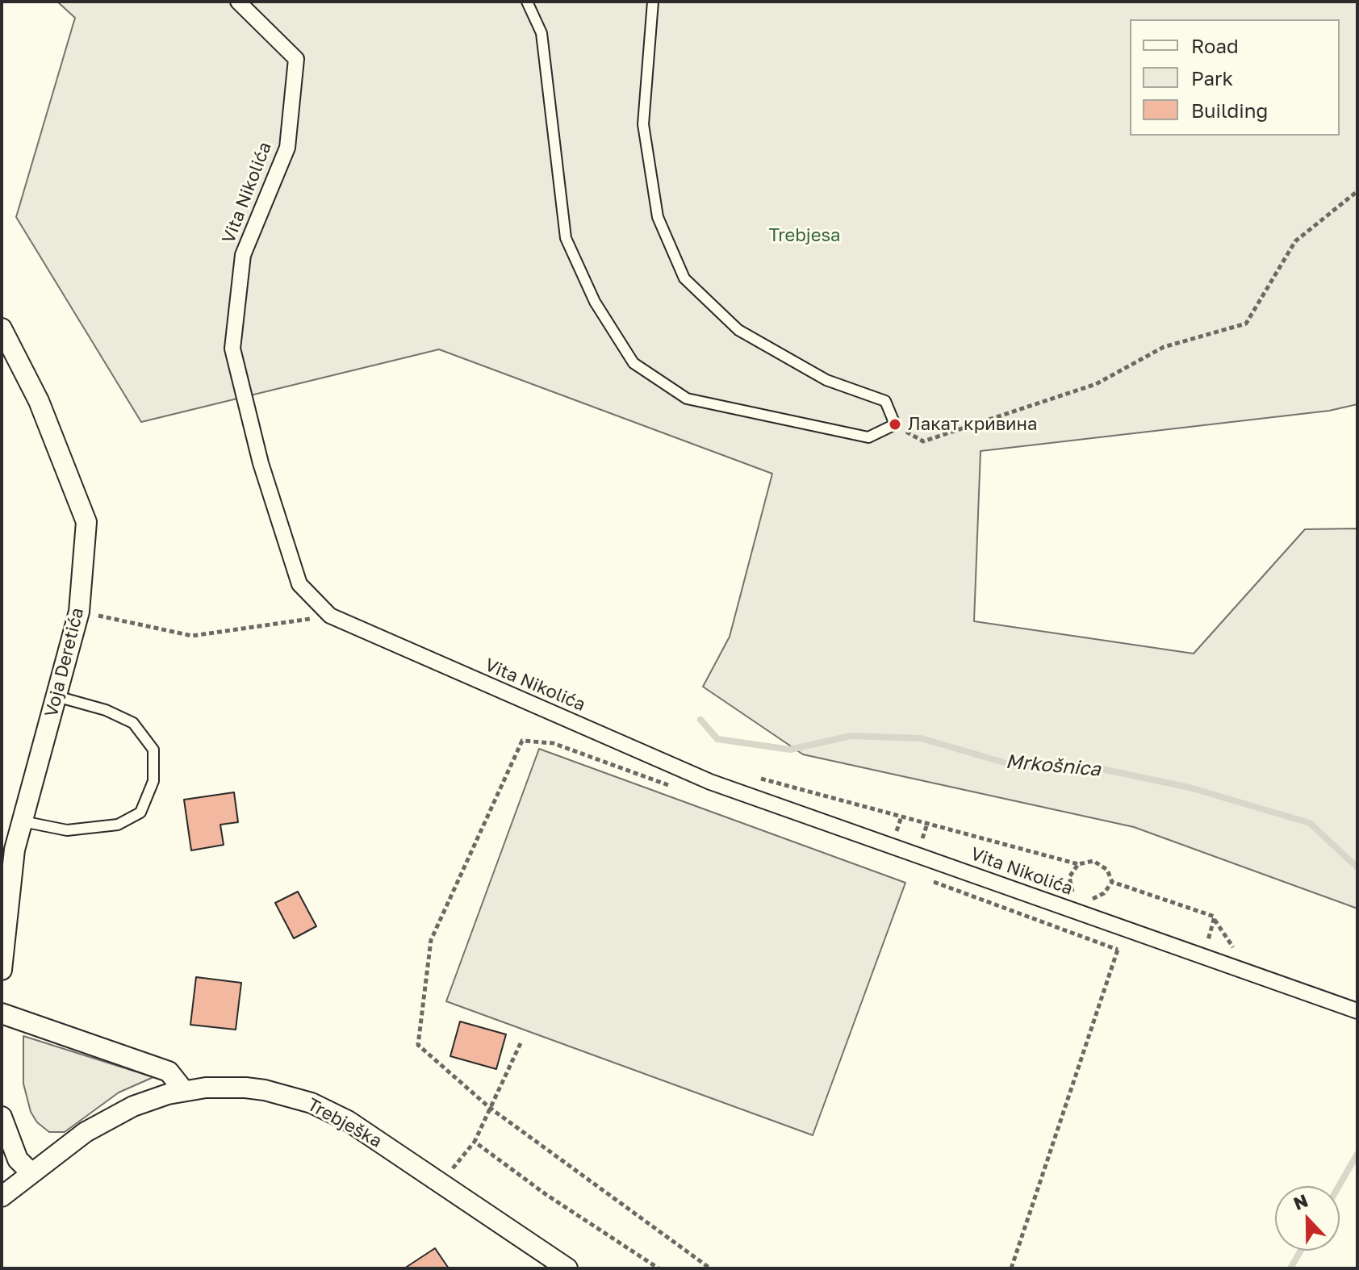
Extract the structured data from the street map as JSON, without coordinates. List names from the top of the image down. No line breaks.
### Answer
{"streets":{"street":["Vita Nikolića","Voja Deretića","Trebješka"]},"water":["Mrkošnica"],"parks":["Trebjesa"],"places":["Лакат кривина"],"legend":["Road","Park","Building"],"north":"top"}
